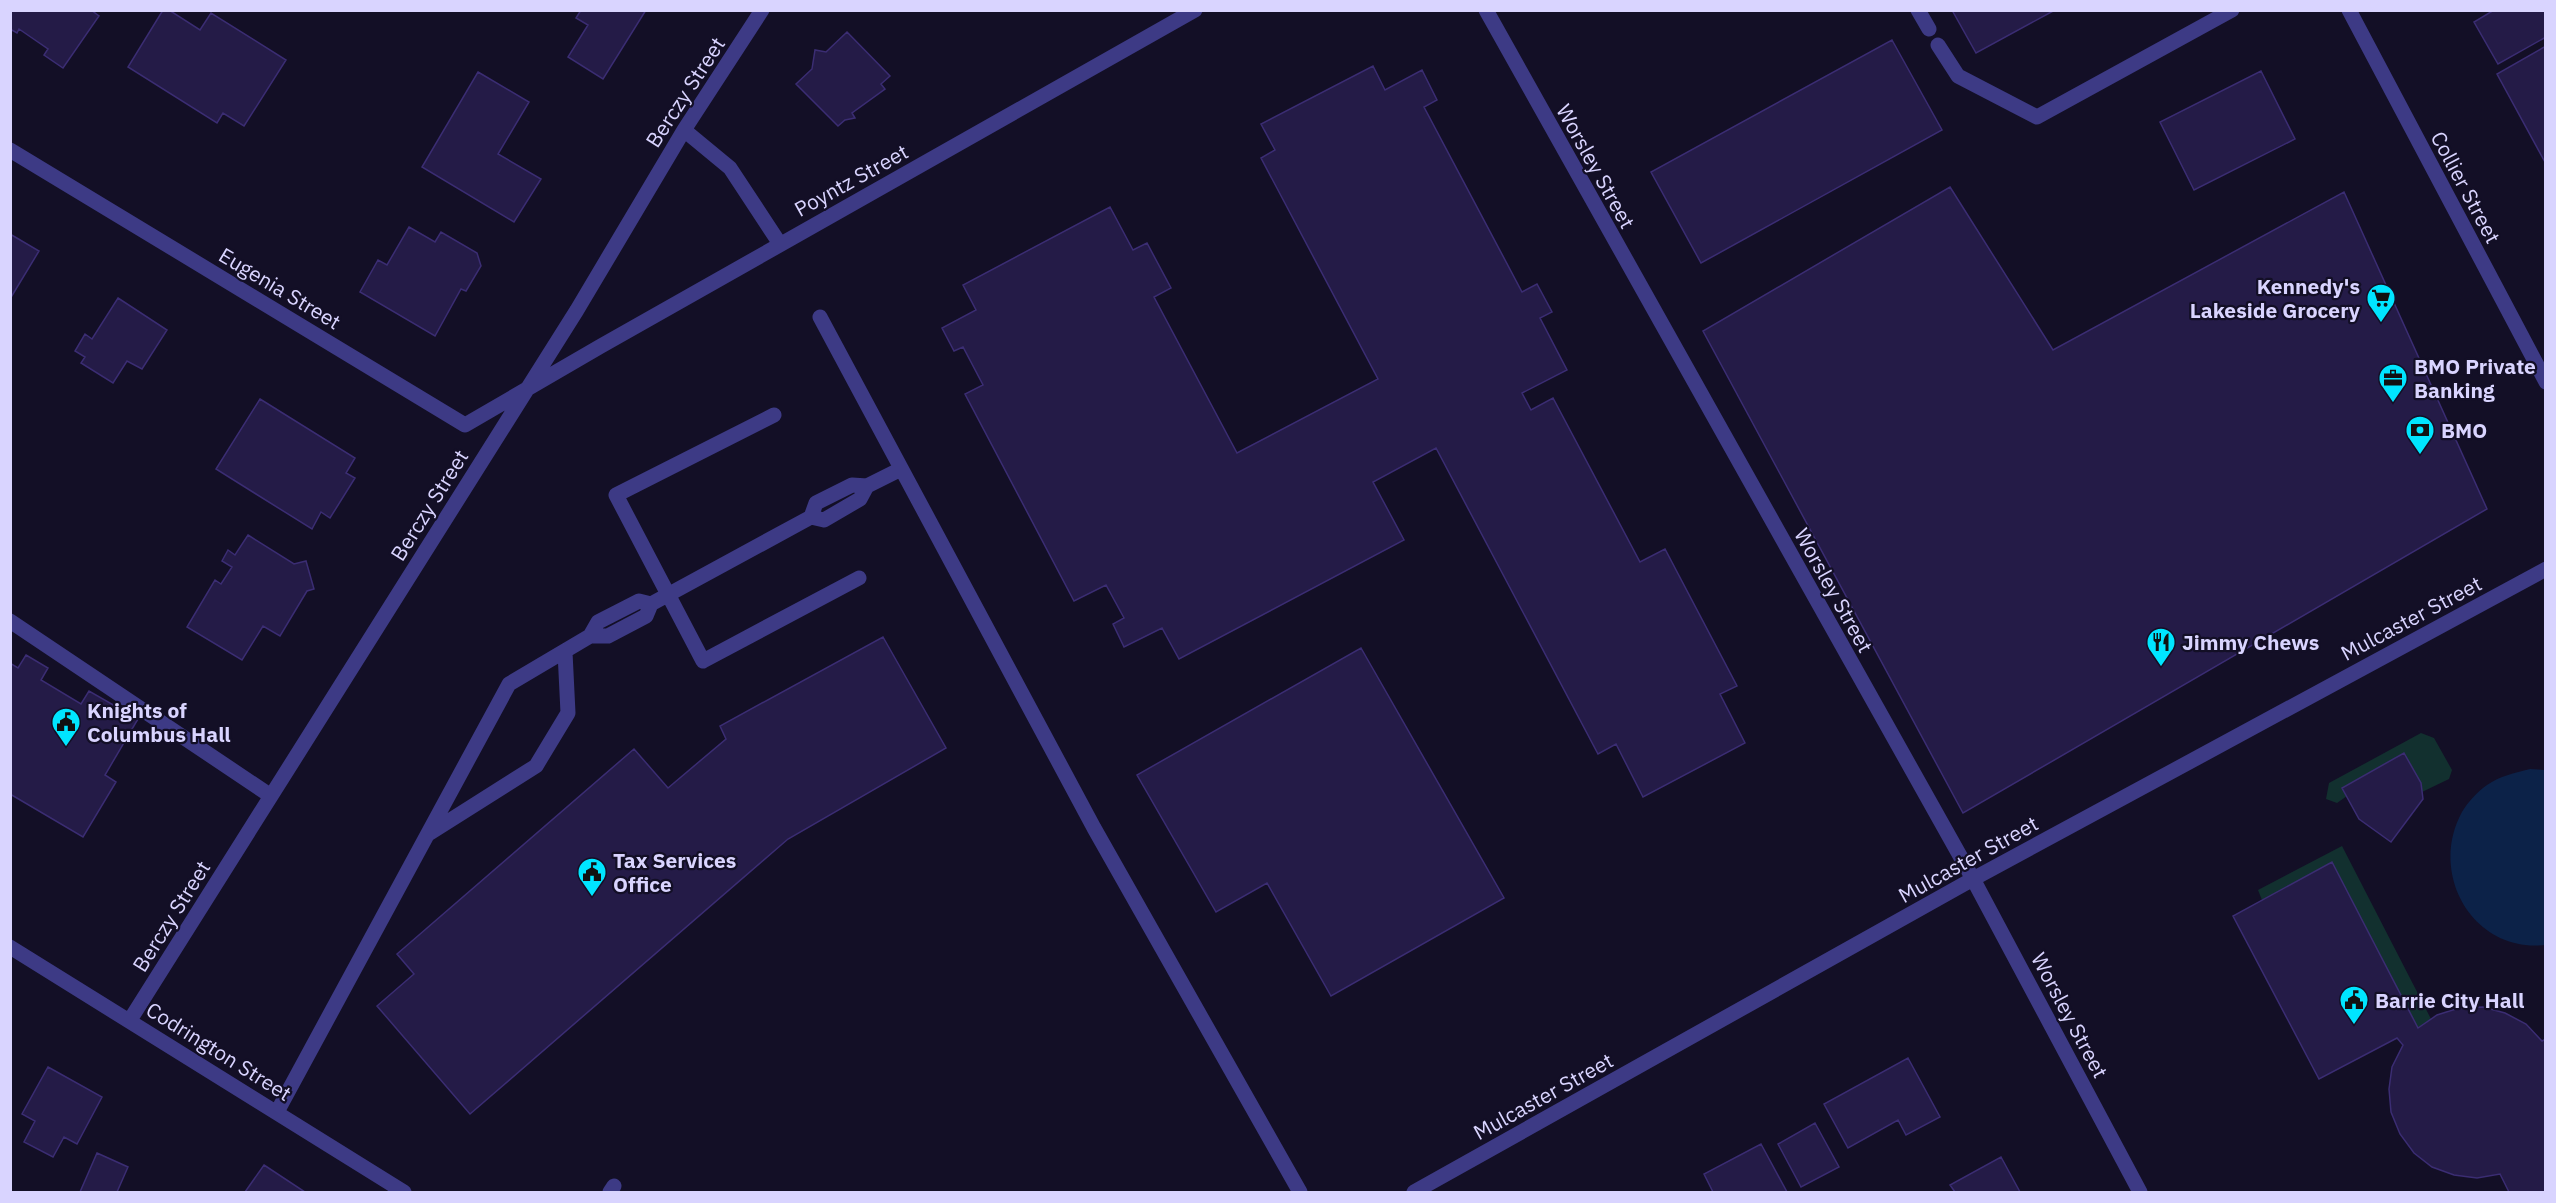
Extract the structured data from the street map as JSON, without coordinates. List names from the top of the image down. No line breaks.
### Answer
{"streets":{"street":["Berczy Street","Worsley Street","Poyntz Street","Collier Street","Eugenia Street","Mulcaster Street","Codrington Street"]},"crossings":[["Berczy Street","Poyntz Street"],["Berczy Street","Eugenia Street"],["Berczy Street","Codrington Street"],["Worsley Street","Mulcaster Street"],["Poyntz Street","Eugenia Street"]],"places":{"supermarket":["Kennedy's Lakeside Grocery"],"office":["BMO Private Banking"],"bank":["BMO"],"restaurant":["Jimmy Chews"],"public building":["Knights of Columbus Hall","Tax Services Office","Barrie City Hall"]}}
